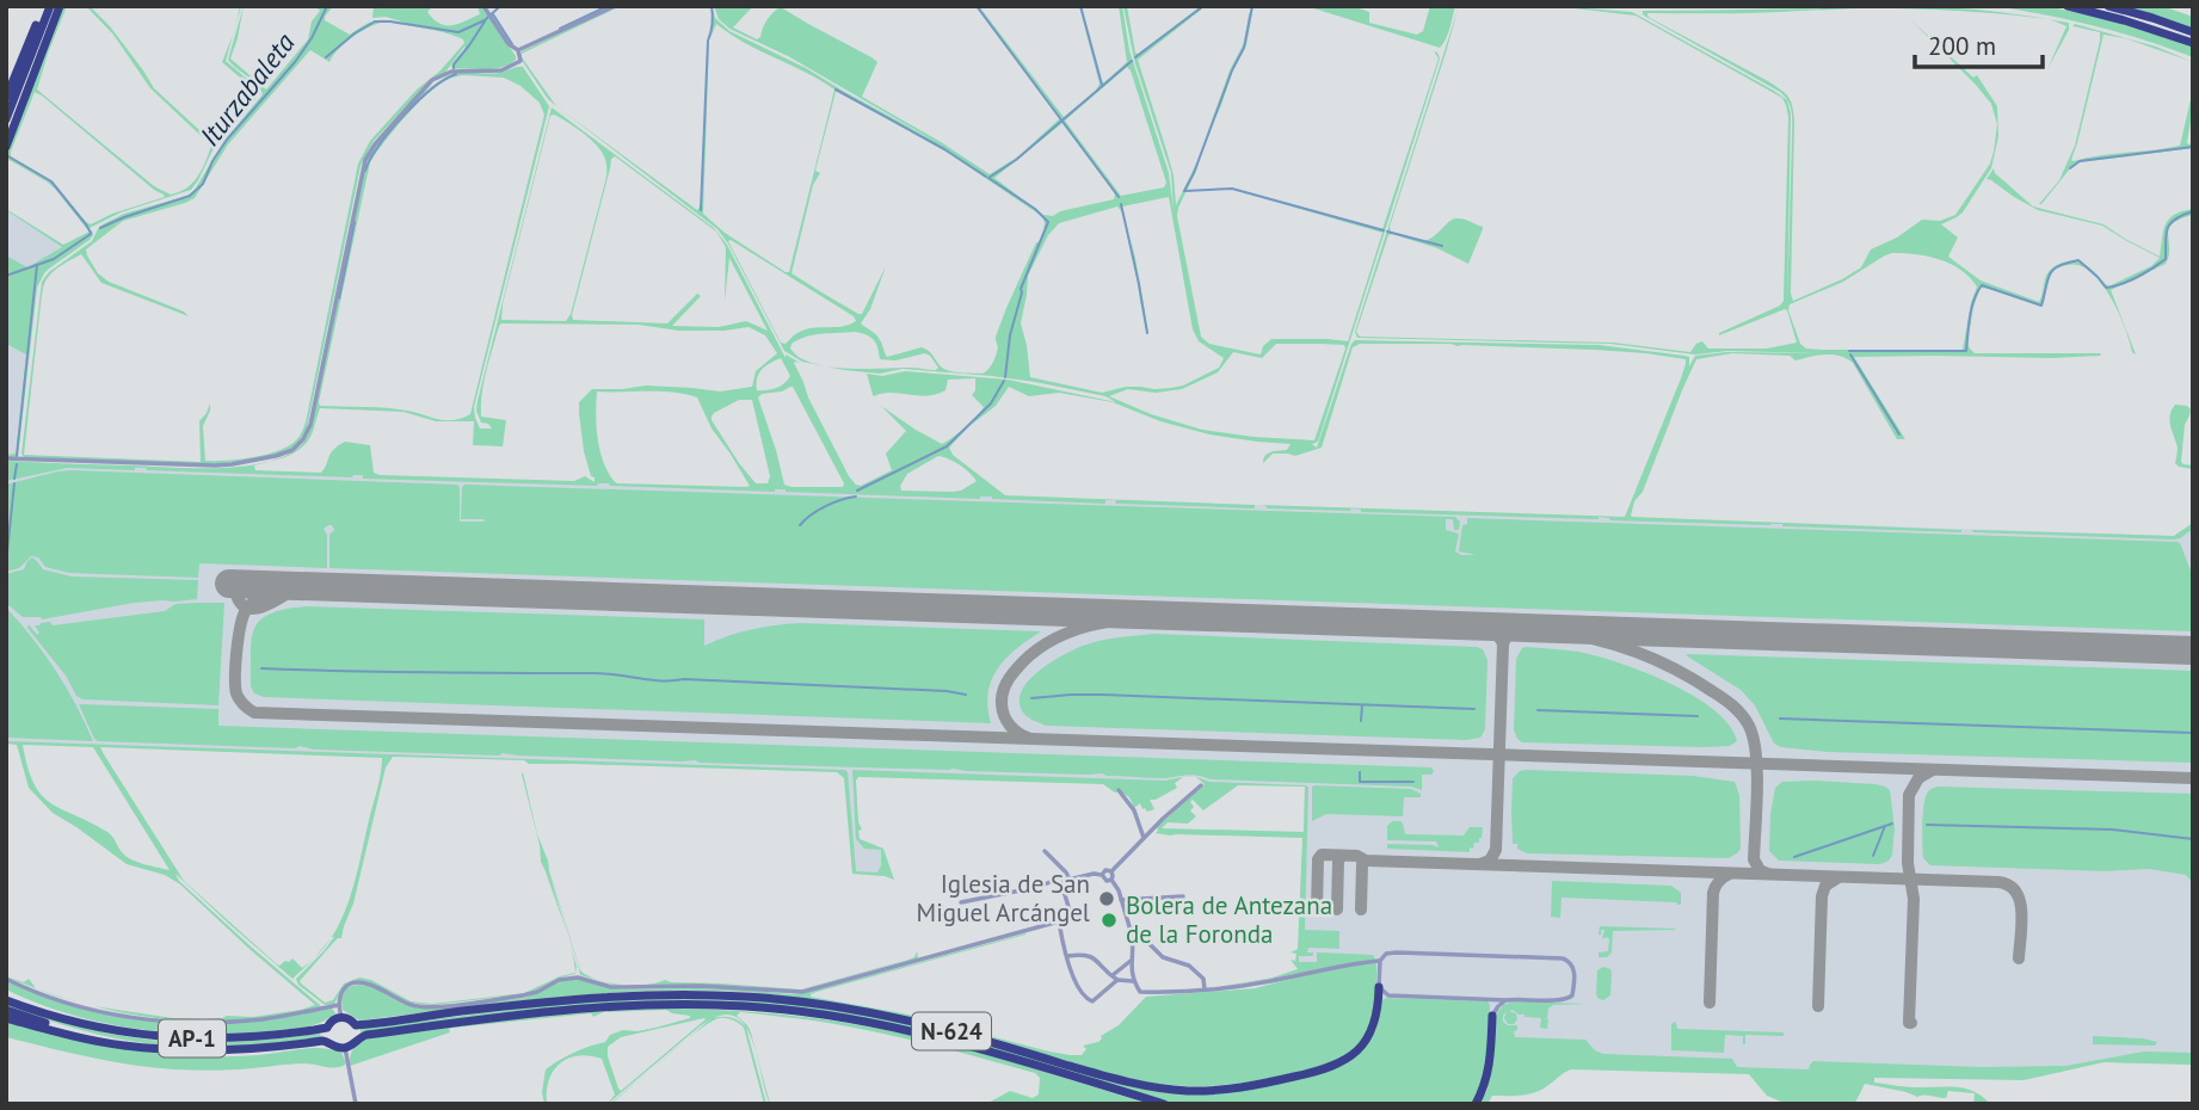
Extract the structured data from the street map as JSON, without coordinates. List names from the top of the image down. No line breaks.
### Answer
{"streets":{"highway":["N-624","AP-1"]},"crossings":[["N-624","AP-1"]],"water":["Iturzabaleta"],"places":["Iglesia de San Miguel Arcángel","Bolera de Antezana de la Foronda"],"scale_bar":"200 m"}
